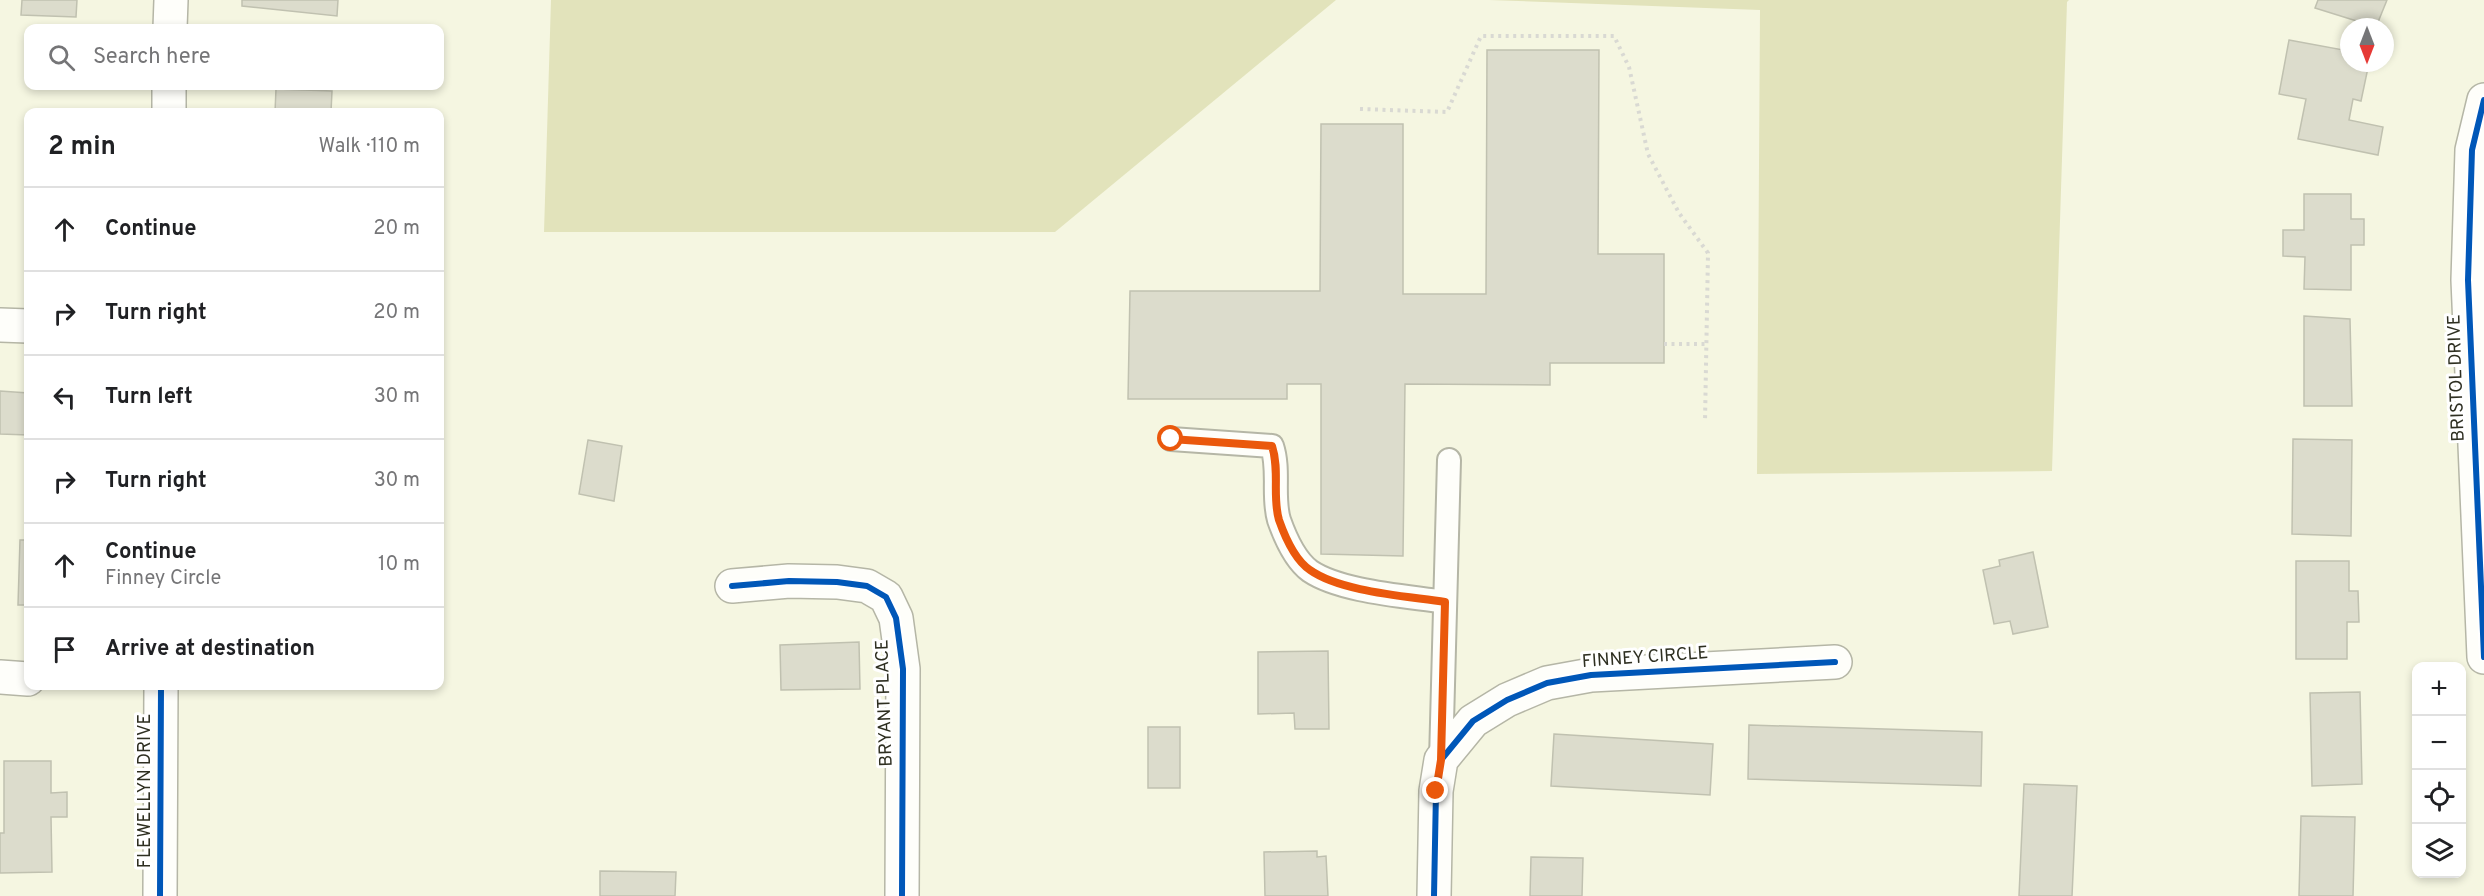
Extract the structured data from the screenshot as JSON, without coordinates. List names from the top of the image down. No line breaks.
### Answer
{"streets":{"street":["BRISTOL DRIVE","FINNEY CIRCLE","BRYANT PLACE","FLEWELLYN DRIVE"]},"north":"bottom","page":{"search":"Search here","heading":["2 min","Walk · 110 m"],"list":[["Continue","20 m"],["Turn right","20 m"],["Turn left","30 m"],["Turn right","30 m"],["Continue","Finney Circle","10 m"],"Arrive at destination"],"map_buttons":["+","−"]}}
